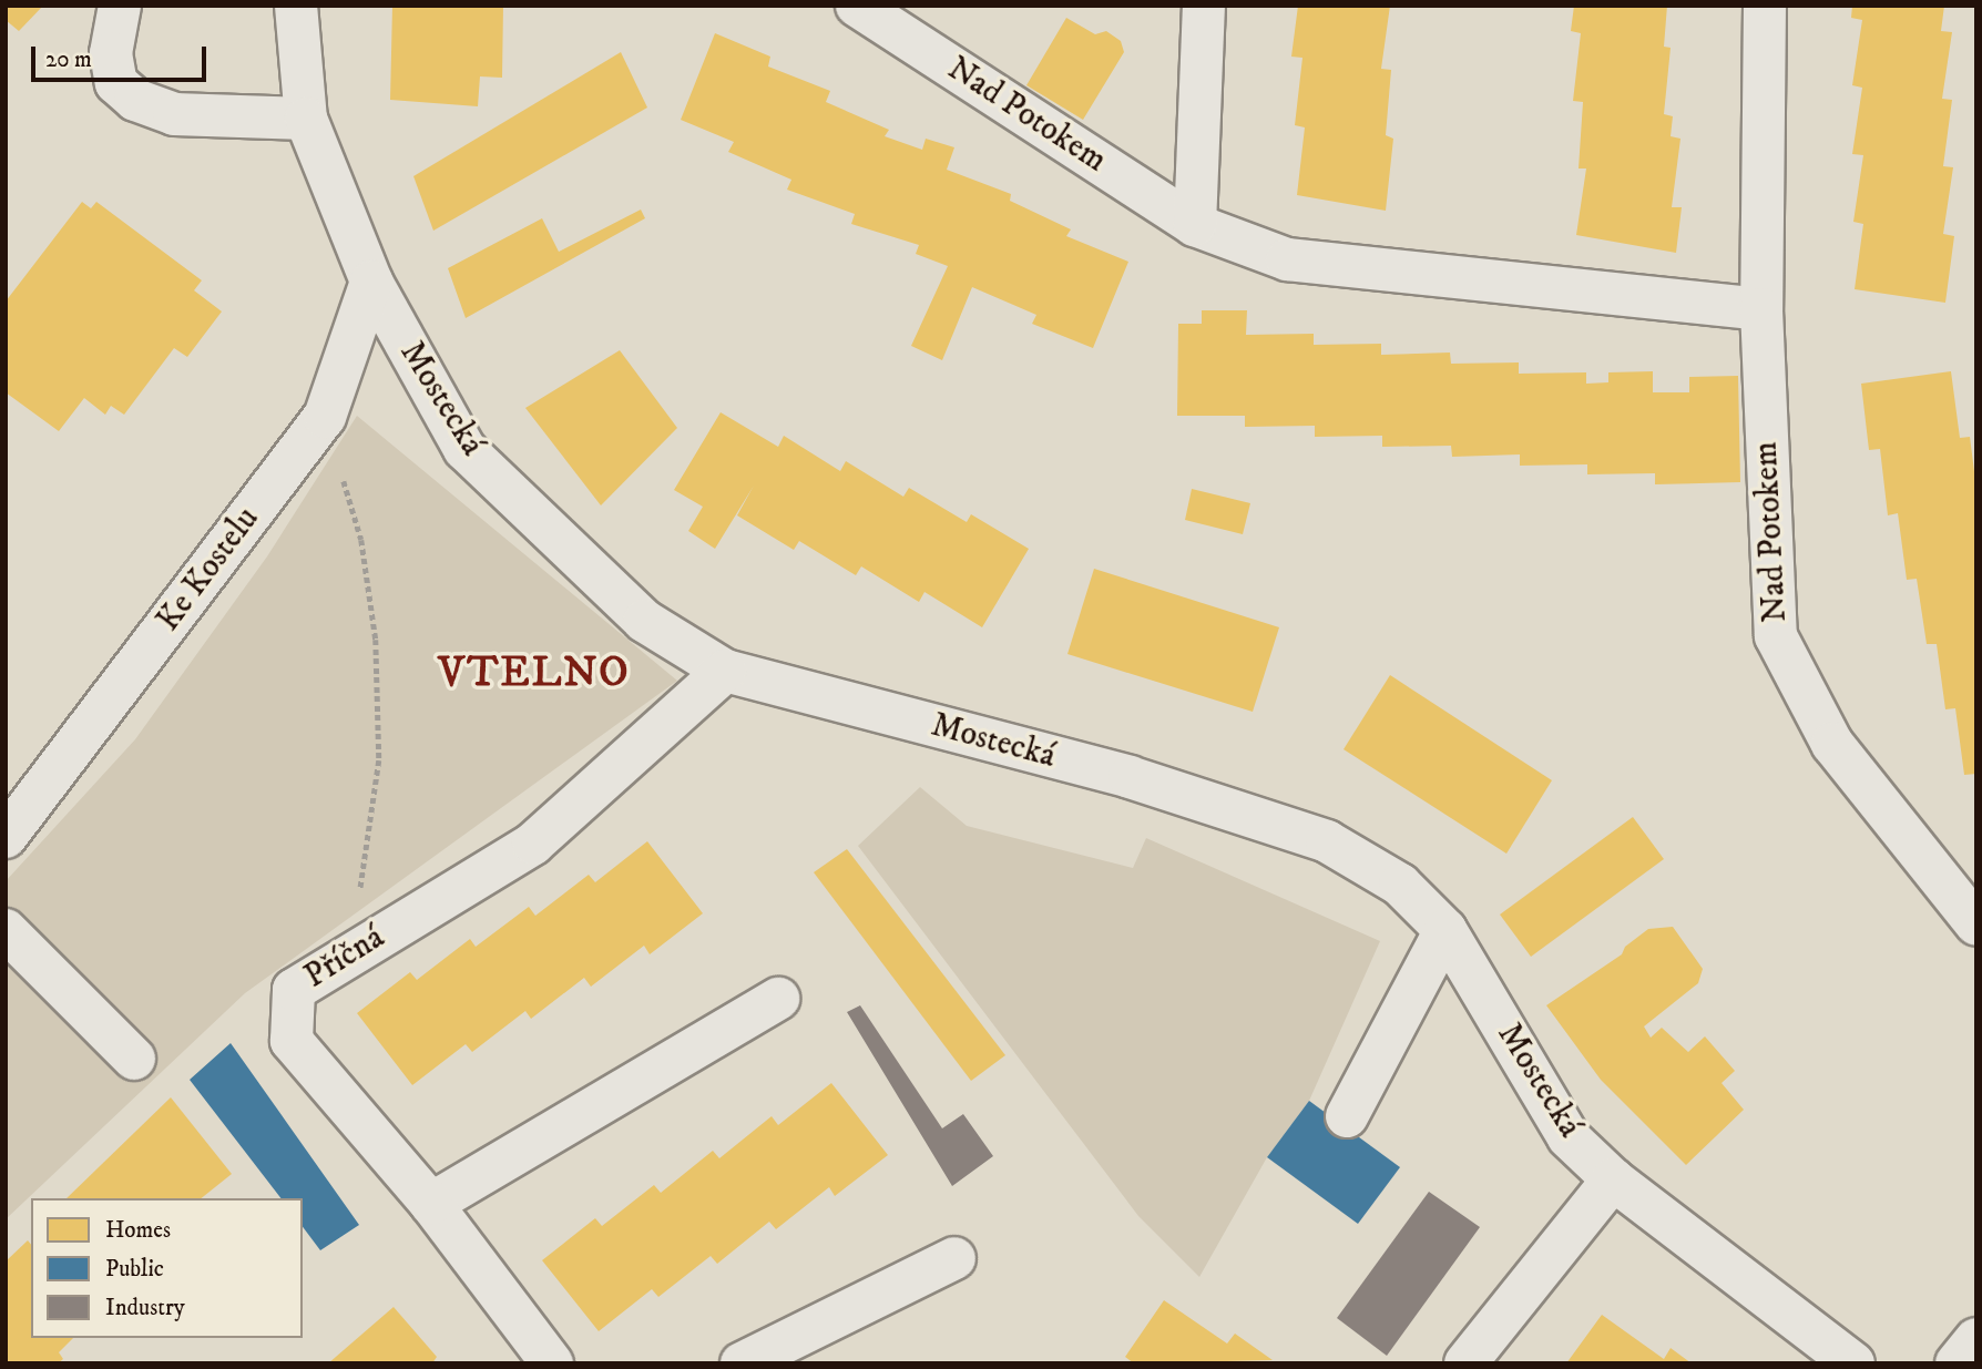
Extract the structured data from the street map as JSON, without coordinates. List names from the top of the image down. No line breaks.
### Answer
{"streets":{"street":["Nad Potokem","Mostecká","Ke Kostelu","Příčná"]},"crossings":[["Mostecká","Ke Kostelu"],["Mostecká","Příčná"]],"districts":["VTELNO"],"legend":["Homes","Public","Industry"],"scale_bar":"20 m"}
